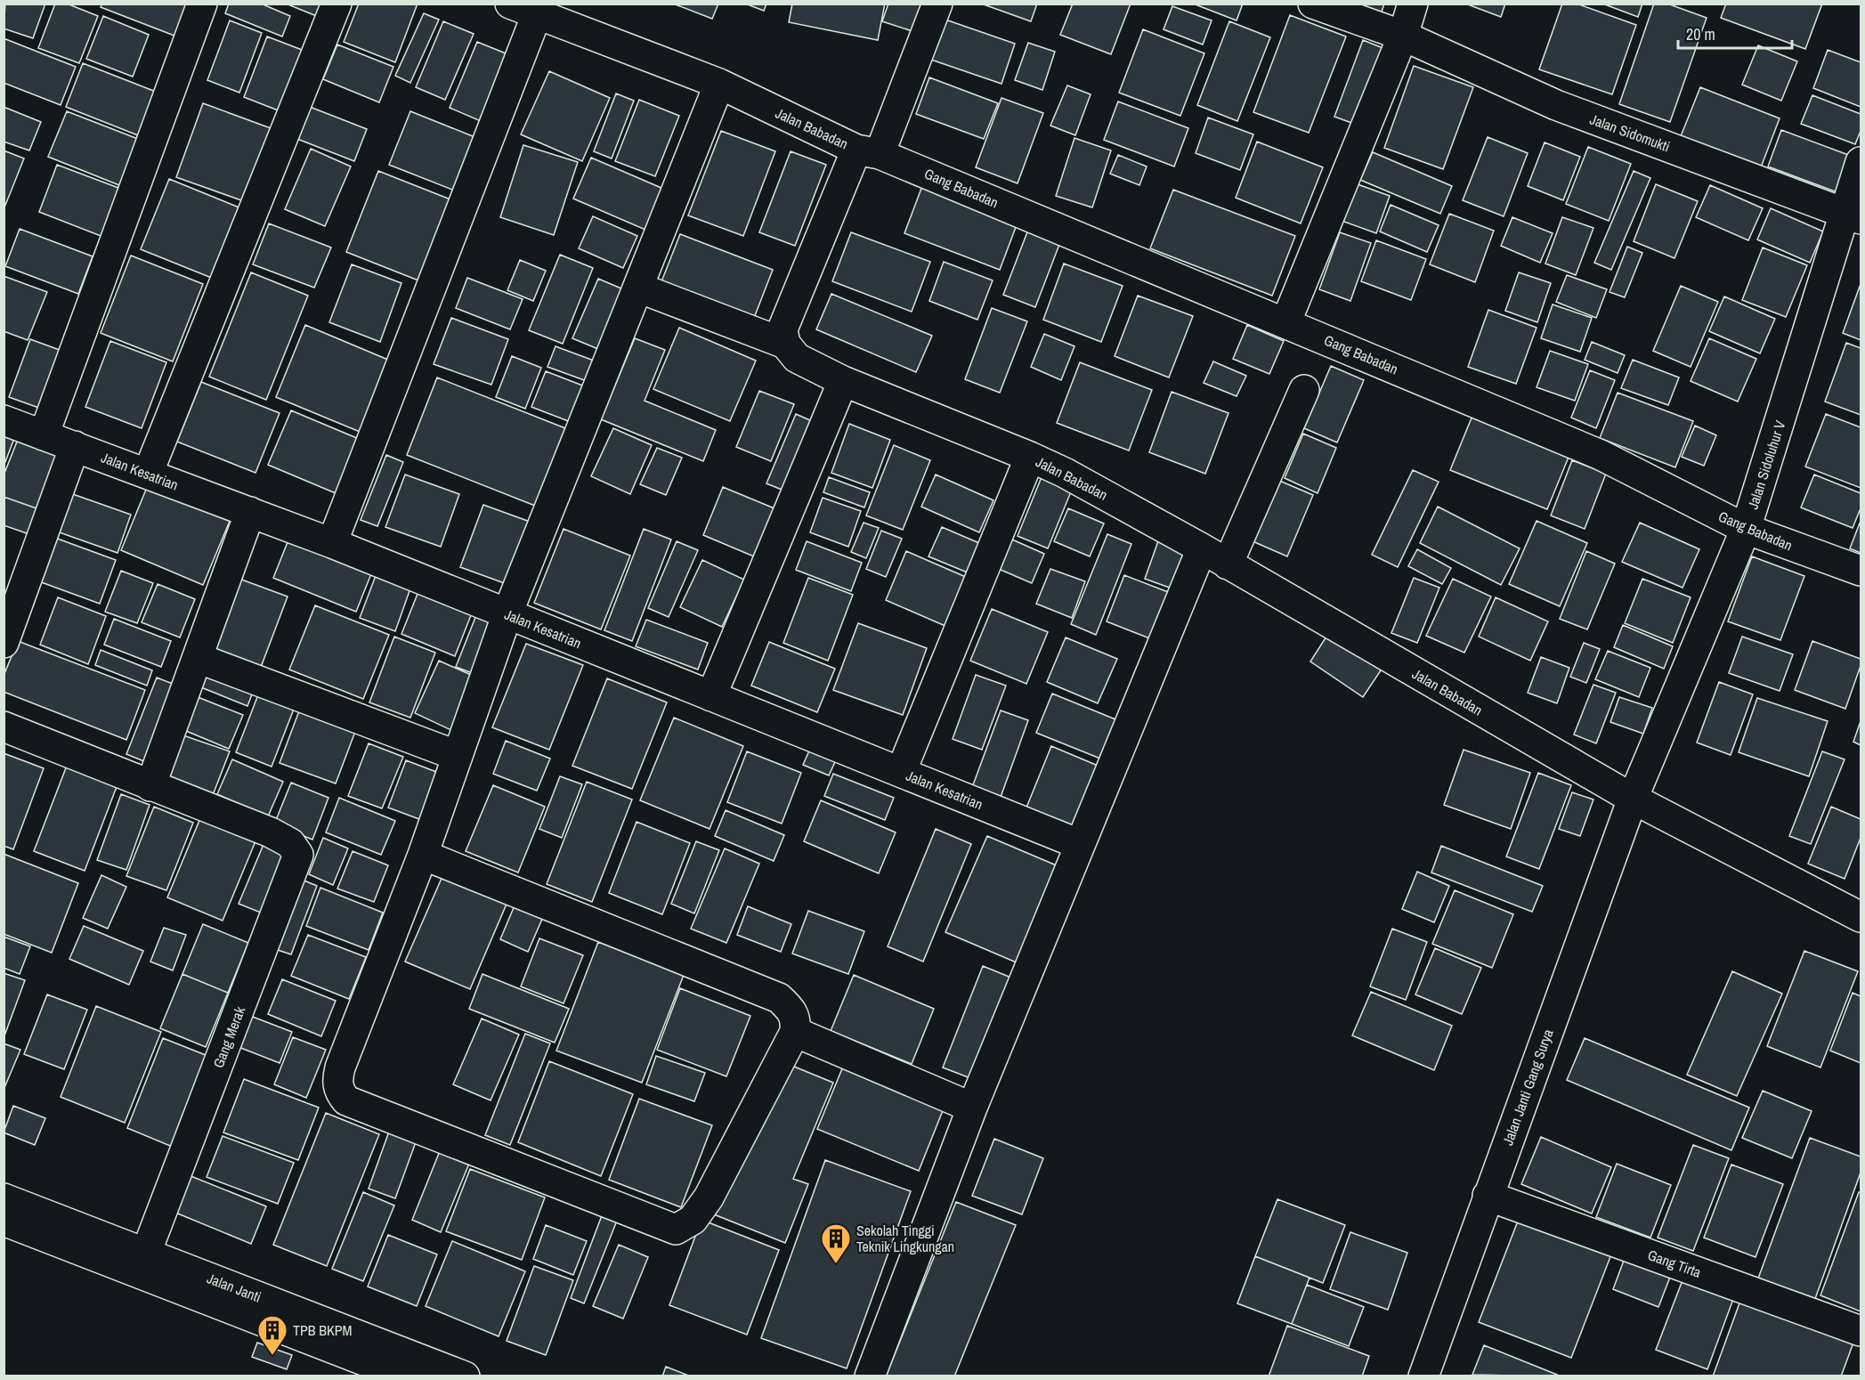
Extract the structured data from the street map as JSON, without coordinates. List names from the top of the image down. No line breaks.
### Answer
{"streets":{"street":["Jalan Babadan","Jalan Sidomukti","Gang Babadan","Jalan Sidoluhur V","Jalan Kesatrian","Gang Merak","Jalan Janti Gang Surya","Gang Tirta","Jalan Janti"]},"crossings":[["Jalan Babadan","Gang Babadan"],["Jalan Babadan","Jalan Sidoluhur V"],["Jalan Babadan","Jalan Janti Gang Surya"],["Jalan Sidomukti","Jalan Sidoluhur V"],["Gang Babadan","Jalan Sidoluhur V"],["Jalan Sidoluhur V","Jalan Janti Gang Surya"],["Gang Merak","Jalan Janti"],["Jalan Janti Gang Surya","Gang Tirta"]],"places":{"building":["Sekolah Tinggi Teknik Lingkungan","TPB BKPM"]},"scale_bar":"20 m"}
